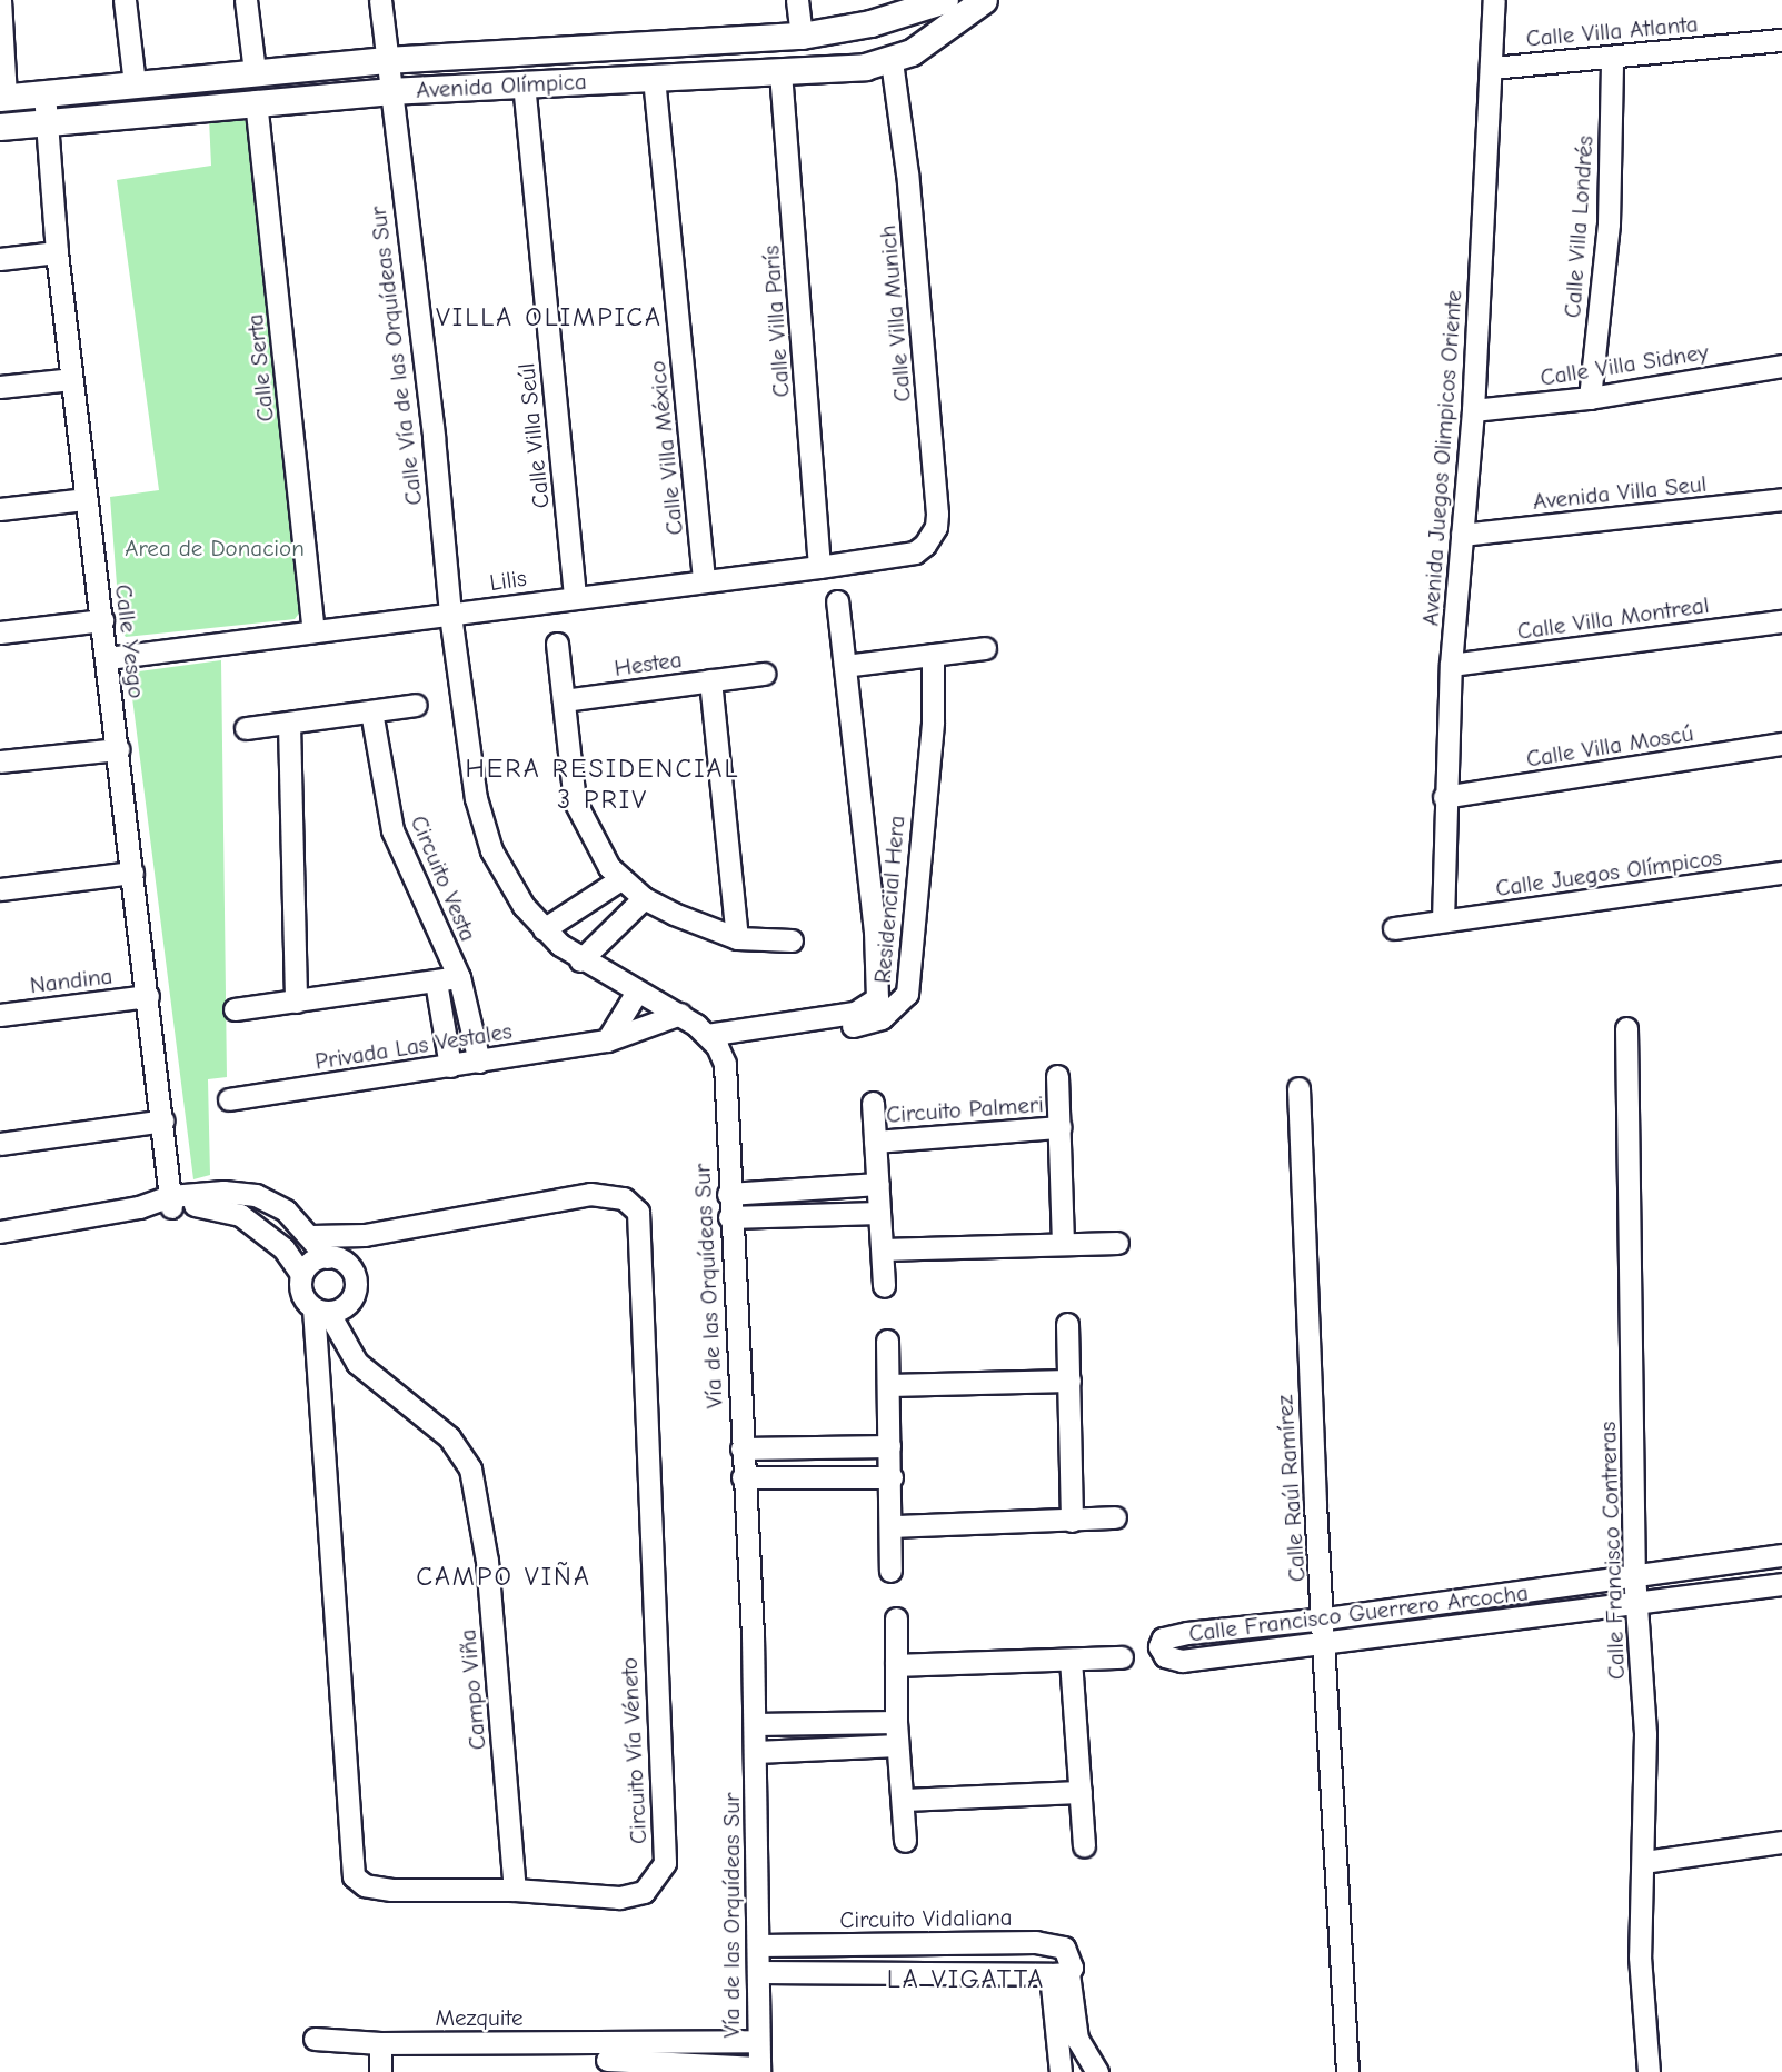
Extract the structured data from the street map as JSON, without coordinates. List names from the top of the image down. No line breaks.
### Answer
{"streets":{"street":["Calle Villa Atlanta","Avenida Olímpica","Calle Villa Londrés","Calle Villa Munich","Calle Villa París","Calle Vía de las Orquídeas Sur","Calle Villa Sidney","Calle Serta","Calle Villa Seúl","Calle Villa México","Avenida Juegos Olimpicos Oriente","Avenida Villa Seul","Lilis","Calle Villa Montreal","Calle Yesgo","Hestea","Calle Villa Moscú","Calle Juegos Olímpicos","Circuito Vesta","Residencial Hera","Nandina","Privada Las Vestales","Circuito Palmeri","Vía de las Orquídeas Sur","Calle Raúl Ramírez","Calle Francisco Contreras","Calle Francisco Guerrero Arcocha","Campo Viña","Circuito Vía Véneto","Circuito Vidaliana","Mezquite"]},"crossings":[["Calle Villa Atlanta","Calle Villa Londrés"],["Calle Villa Atlanta","Avenida Juegos Olimpicos Oriente"],["Avenida Olímpica","Calle Villa Munich"],["Avenida Olímpica","Calle Villa París"],["Avenida Olímpica","Calle Vía de las Orquídeas Sur"],["Avenida Olímpica","Calle Serta"],["Avenida Olímpica","Calle Villa Seúl"],["Avenida Olímpica","Calle Villa México"],["Avenida Olímpica","Calle Yesgo"],["Calle Villa Londrés","Calle Villa Sidney"],["Calle Villa Munich","Lilis"],["Calle Villa París","Lilis"],["Calle Vía de las Orquídeas Sur","Lilis"],["Calle Villa Sidney","Avenida Juegos Olimpicos Oriente"],["Calle Serta","Lilis"],["Calle Villa Seúl","Lilis"],["Calle Villa México","Lilis"],["Avenida Juegos Olimpicos Oriente","Avenida Villa Seul"],["Avenida Juegos Olimpicos Oriente","Calle Villa Montreal"],["Avenida Juegos Olimpicos Oriente","Calle Villa Moscú"],["Avenida Juegos Olimpicos Oriente","Calle Juegos Olímpicos"],["Lilis","Calle Yesgo"],["Calle Yesgo","Nandina"],["Circuito Vesta","Privada Las Vestales"],["Residencial Hera","Vía de las Orquídeas Sur"],["Vía de las Orquídeas Sur","Circuito Vidaliana"],["Vía de las Orquídeas Sur","Mezquite"],["Calle Raúl Ramírez","Calle Francisco Guerrero Arcocha"],["Calle Francisco Contreras","Calle Francisco Guerrero Arcocha"],["Campo Viña","Circuito Vía Véneto"]],"districts":["VILLA OLIMPICA","HERA RESIDENCIAL 3 PRIV","CAMPO VIÑA","LA VIGATTA"],"parks":["Area de Donacion"]}
